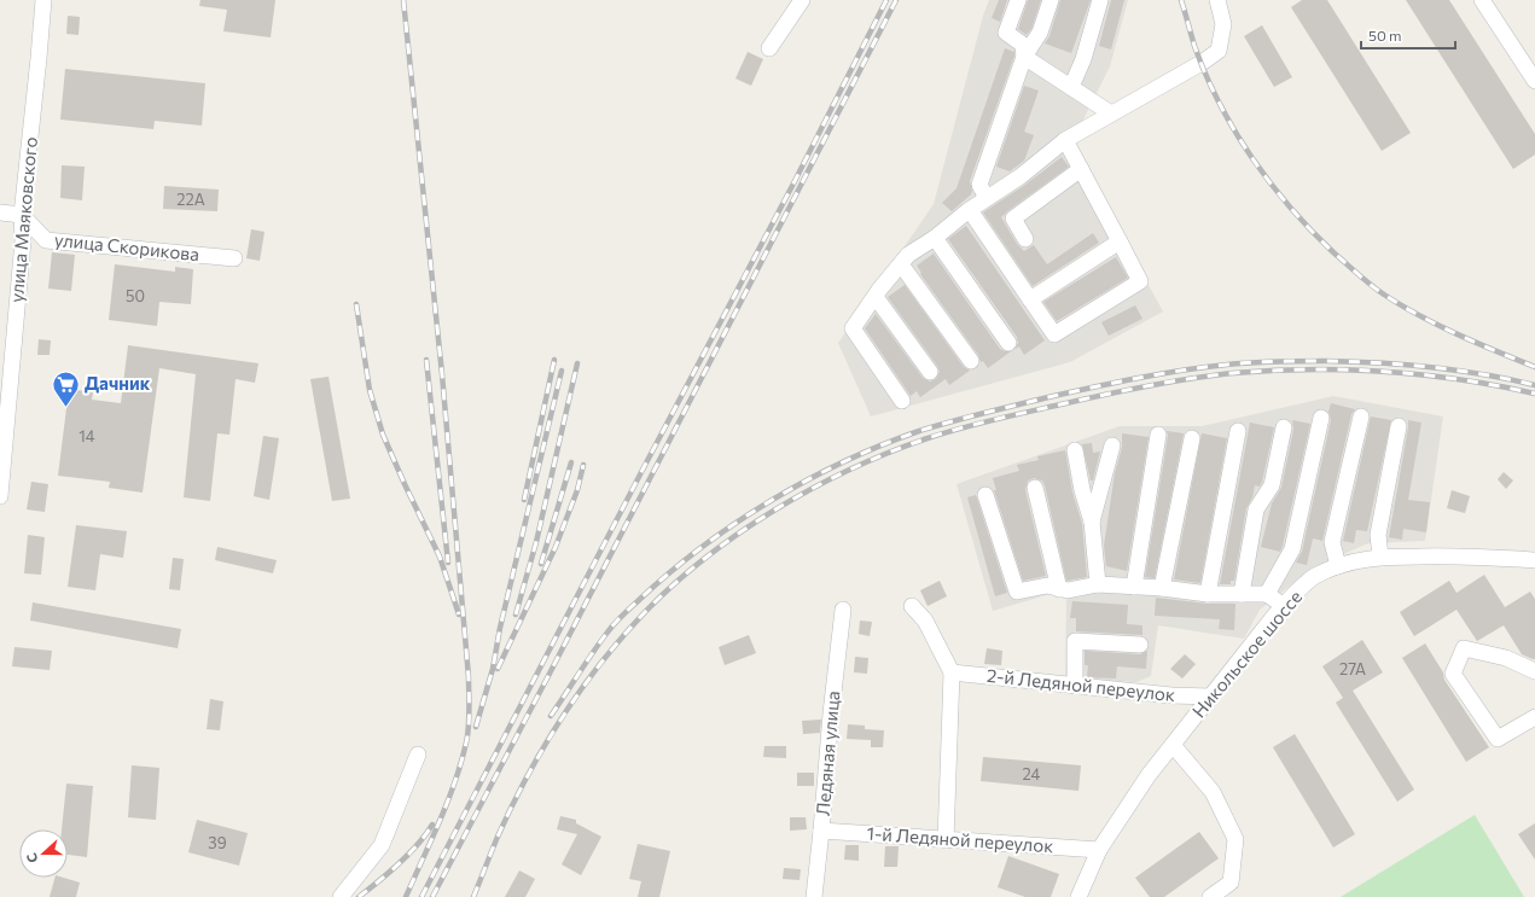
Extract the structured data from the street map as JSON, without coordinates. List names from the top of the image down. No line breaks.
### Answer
{"streets":{"street":["улица Маяковского","улица Скорикова","Никольское шоссе","2-й Ледяной переулок","Ледяная улица","1-й Ледяной переулок"]},"crossings":[["улица Маяковского","улица Скорикова"],["Никольское шоссе","2-й Ледяной переулок"],["Никольское шоссе","1-й Ледяной переулок"],["Ледяная улица","1-й Ледяной переулок"]],"places":{"supermarket":["Дачник"]},"house_numbers":["22А","50","14","27А","24","39"],"scale_bar":"50 m","north":"left"}
